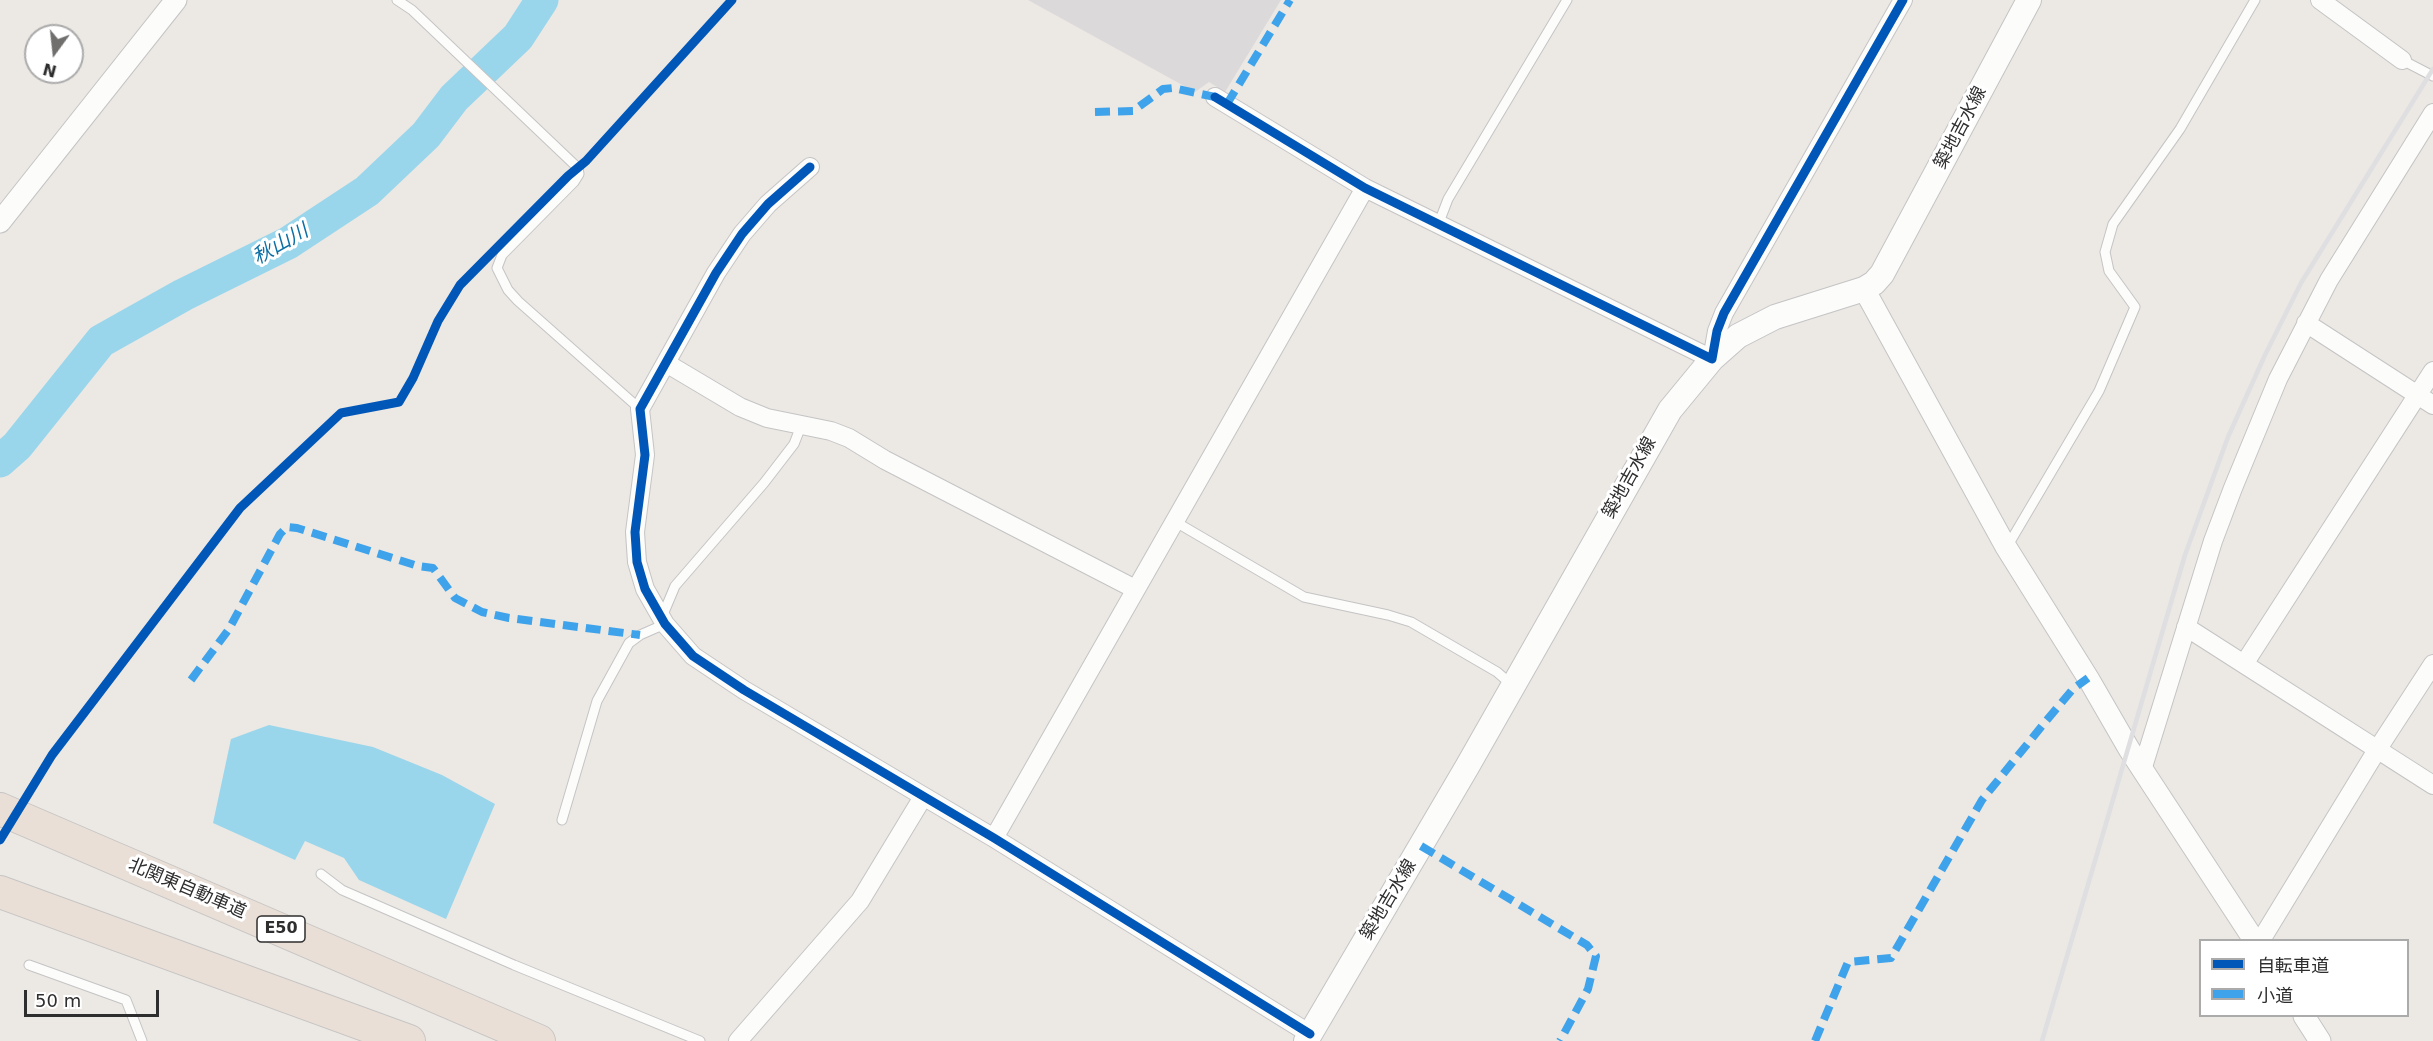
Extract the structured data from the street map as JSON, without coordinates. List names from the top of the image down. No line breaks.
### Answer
{"streets":{"highway":["北関東自動車道","E50"],"main road":["築地吉水線"]},"water":["秋山川"],"legend":["自転車道","小道"],"scale_bar":"50 m","north":"bottom"}
